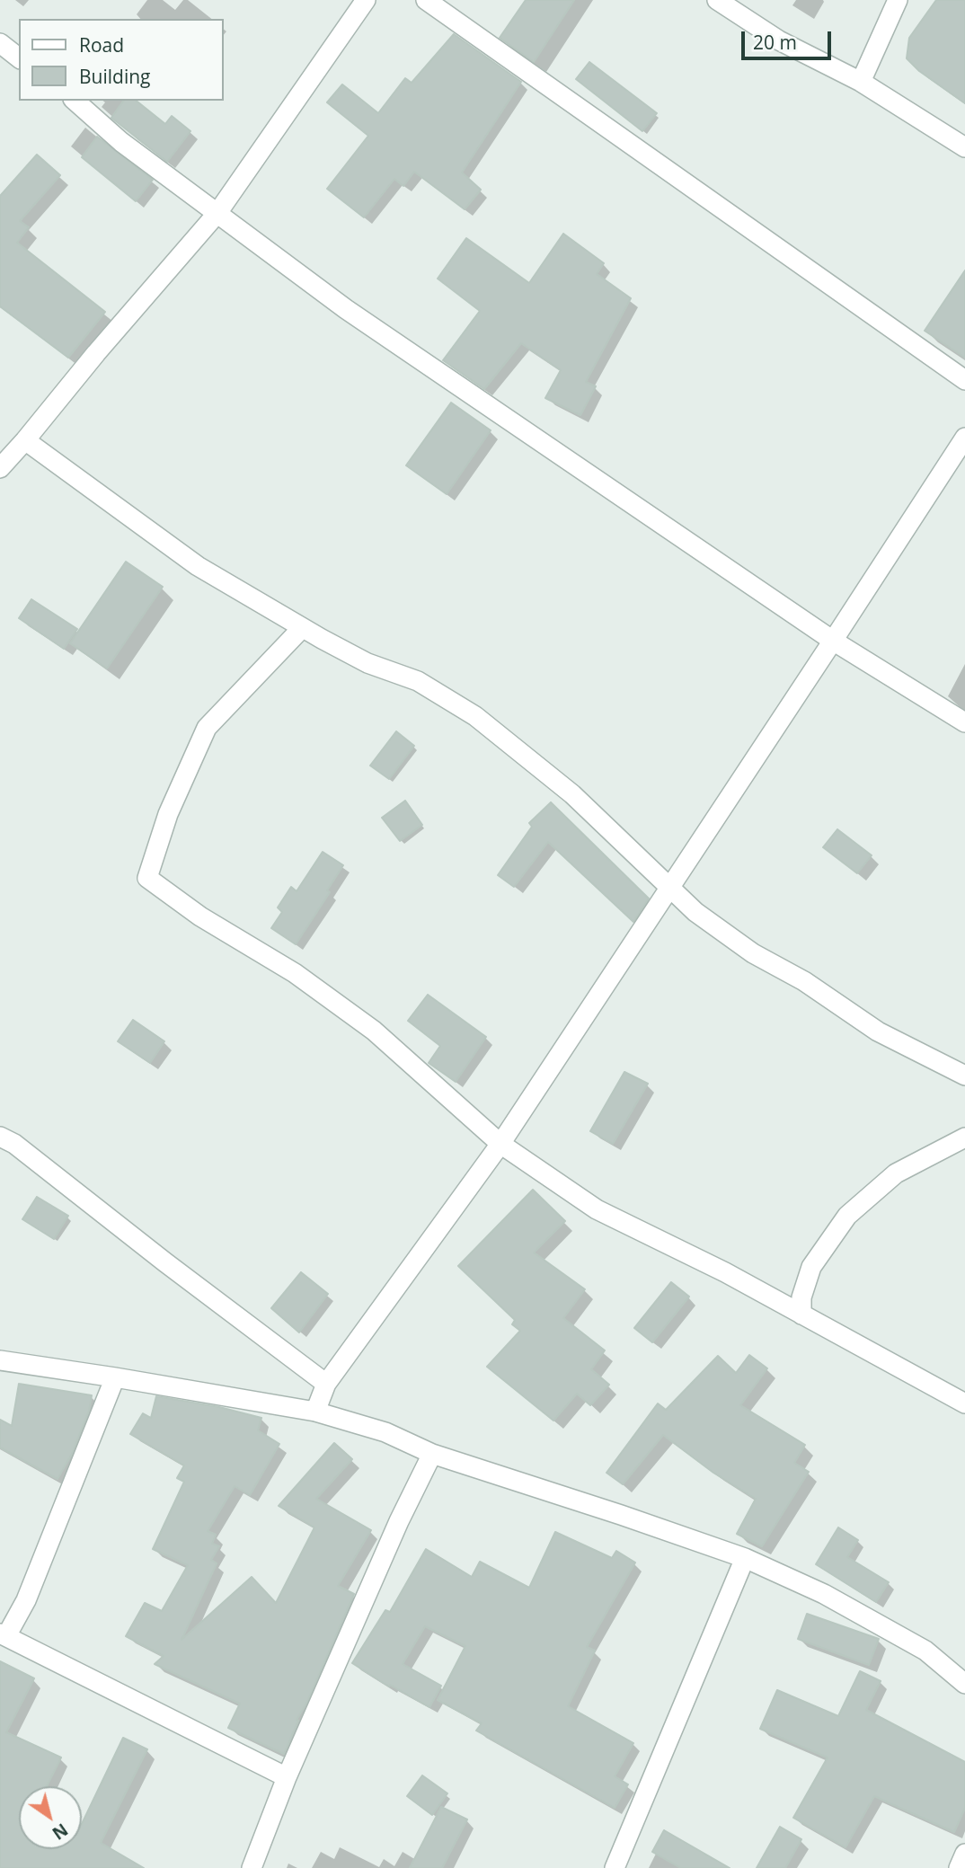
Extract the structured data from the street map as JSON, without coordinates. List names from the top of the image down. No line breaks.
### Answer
{"legend":["Road","Building"],"scale_bar":"20 m","north":"bottom right"}
